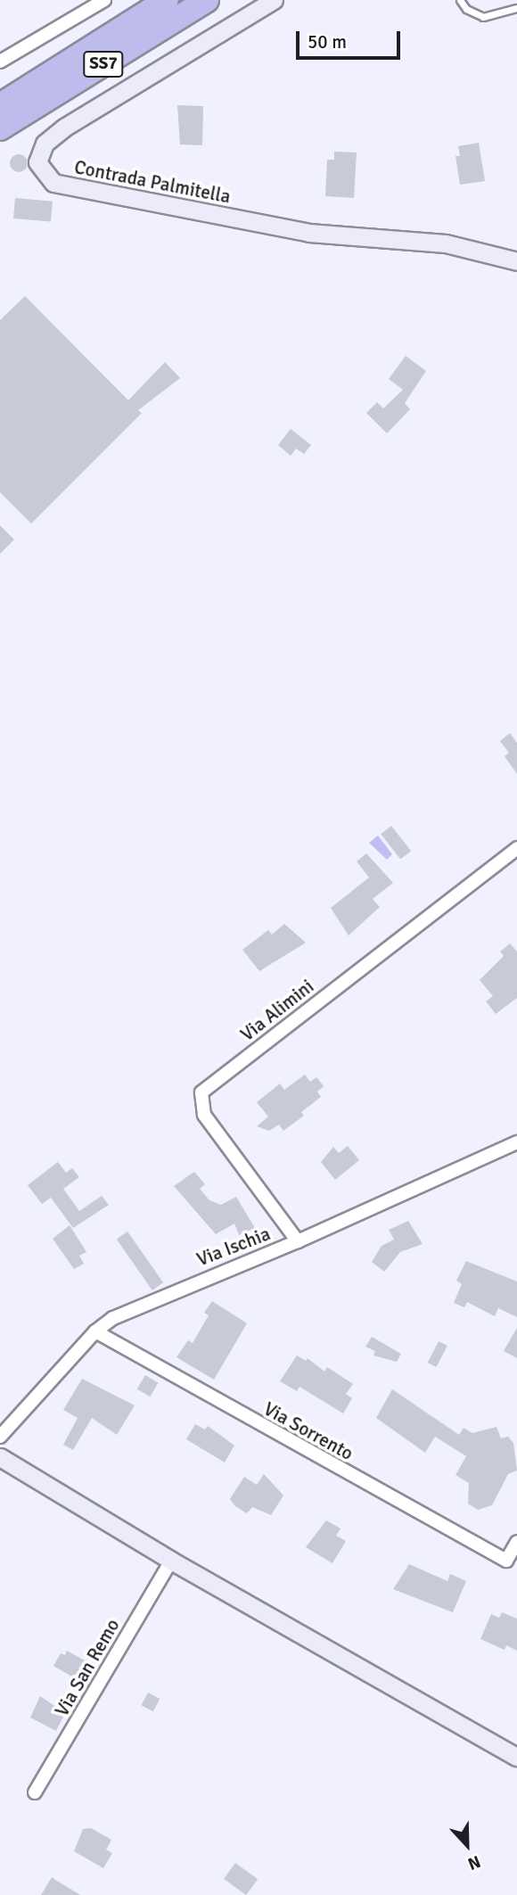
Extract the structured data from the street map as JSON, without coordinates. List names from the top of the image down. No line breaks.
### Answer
{"streets":{"highway":["SS7"],"street":["Contrada Palmitella","Via Alimini","Via Ischia","Via Sorrento","Via San Remo"]},"crossings":[["Via Alimini","Via Ischia"],["Via Ischia","Via Sorrento"]],"scale_bar":"50 m","north":"bottom"}
